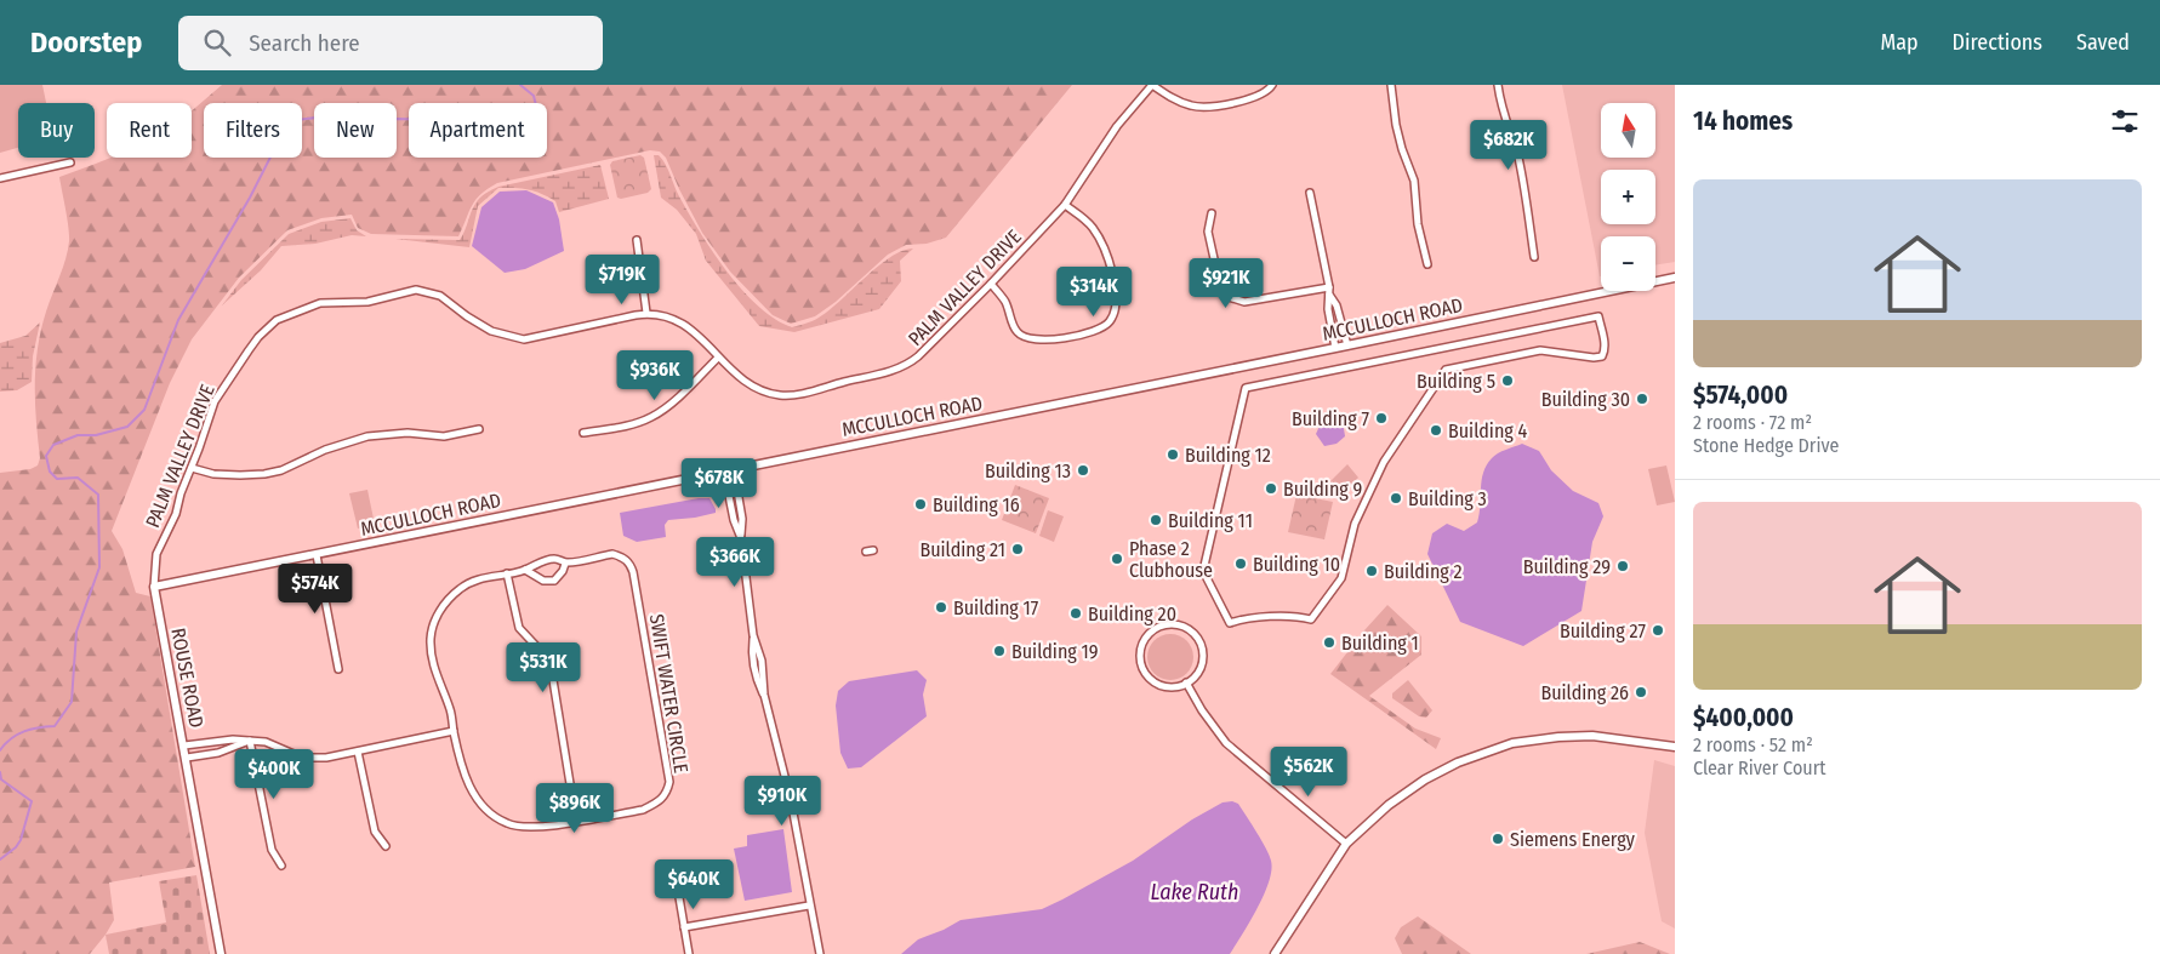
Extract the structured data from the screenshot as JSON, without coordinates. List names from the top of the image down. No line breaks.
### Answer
{"streets":{"street":["PALM VALLEY DRIVE","MCCULLOCH ROAD","ROUSE ROAD","SWIFT WATER CIRCLE"]},"crossings":[["PALM VALLEY DRIVE","MCCULLOCH ROAD"],["PALM VALLEY DRIVE","ROUSE ROAD"],["MCCULLOCH ROAD","ROUSE ROAD"]],"water":["Lake Ruth"],"places":["Building 5","Building 30","Building 7","Building 4","Building 12","Building 13","Building 9","Building 3","Building 16","Building 11","Building 21","Phase 2 Clubhouse","Building 10","Building 29","Building 2","Building 17","Building 20","Building 27","Building 1","Building 19","Building 26","Siemens Energy"],"north":"top","page":{"header":"Doorstep","search":"Search here","nav":["Map","Directions","Saved"],"heading":"14 homes","map_buttons":["+","−"],"chip":["Buy","Rent","Filters","New","Apartment"],"price":["$682K","$719K","$921K","$314K","$936K","$678K","$366K","$574K","$531K","$562K","$400K","$910K","$896K","$640K"],"list":[{"name":"$574,000","note":"2 rooms · 72 m² · Stone Hedge Drive"},{"name":"$400,000","note":"2 rooms · 52 m² · Clear River Court"}]}}
